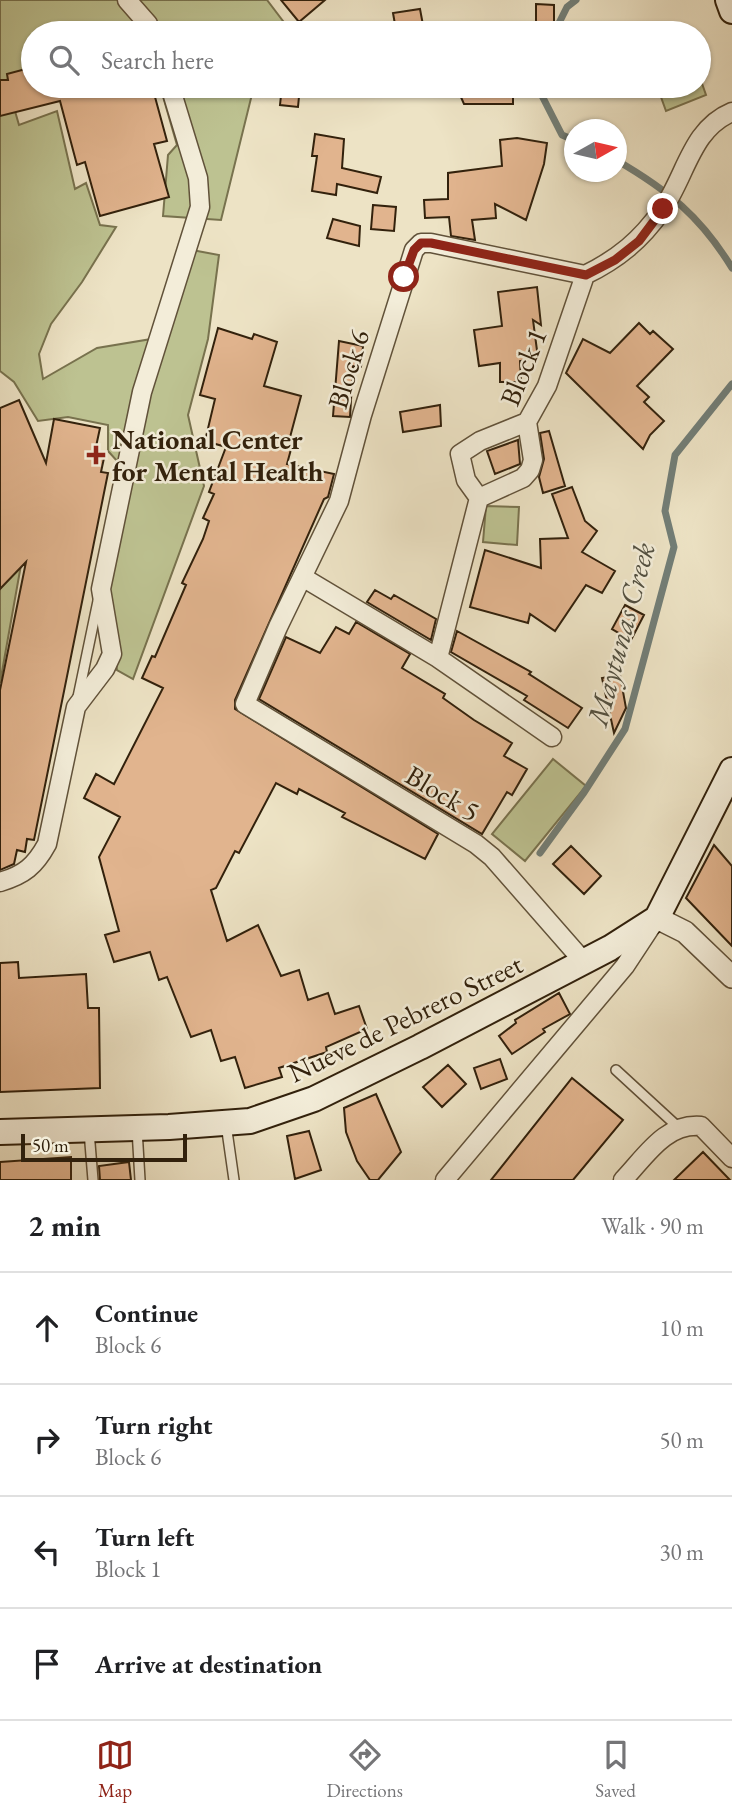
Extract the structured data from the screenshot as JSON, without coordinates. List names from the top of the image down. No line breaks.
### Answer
{"streets":{"main road":["Nueve de Pebrero Street"],"street":["Block 1","Block 6","Block 5"]},"crossings":[["Block 1","Block 6"],["Block 6","Block 5"],["Block 5","Nueve de Pebrero Street"]],"water":["Maytunas Creek"],"places":{"health":["National Center for Mental Health"]},"scale_bar":"50 m","north":"right","page":{"search":"Search here","scale":"50 m","heading":["2 min","Walk · 90 m"],"list":[["Continue","Block 6","10 m"],["Turn right","Block 6","50 m"],["Turn left","Block 1","30 m"],"Arrive at destination"],"nav":["Map","Directions","Saved"]}}
